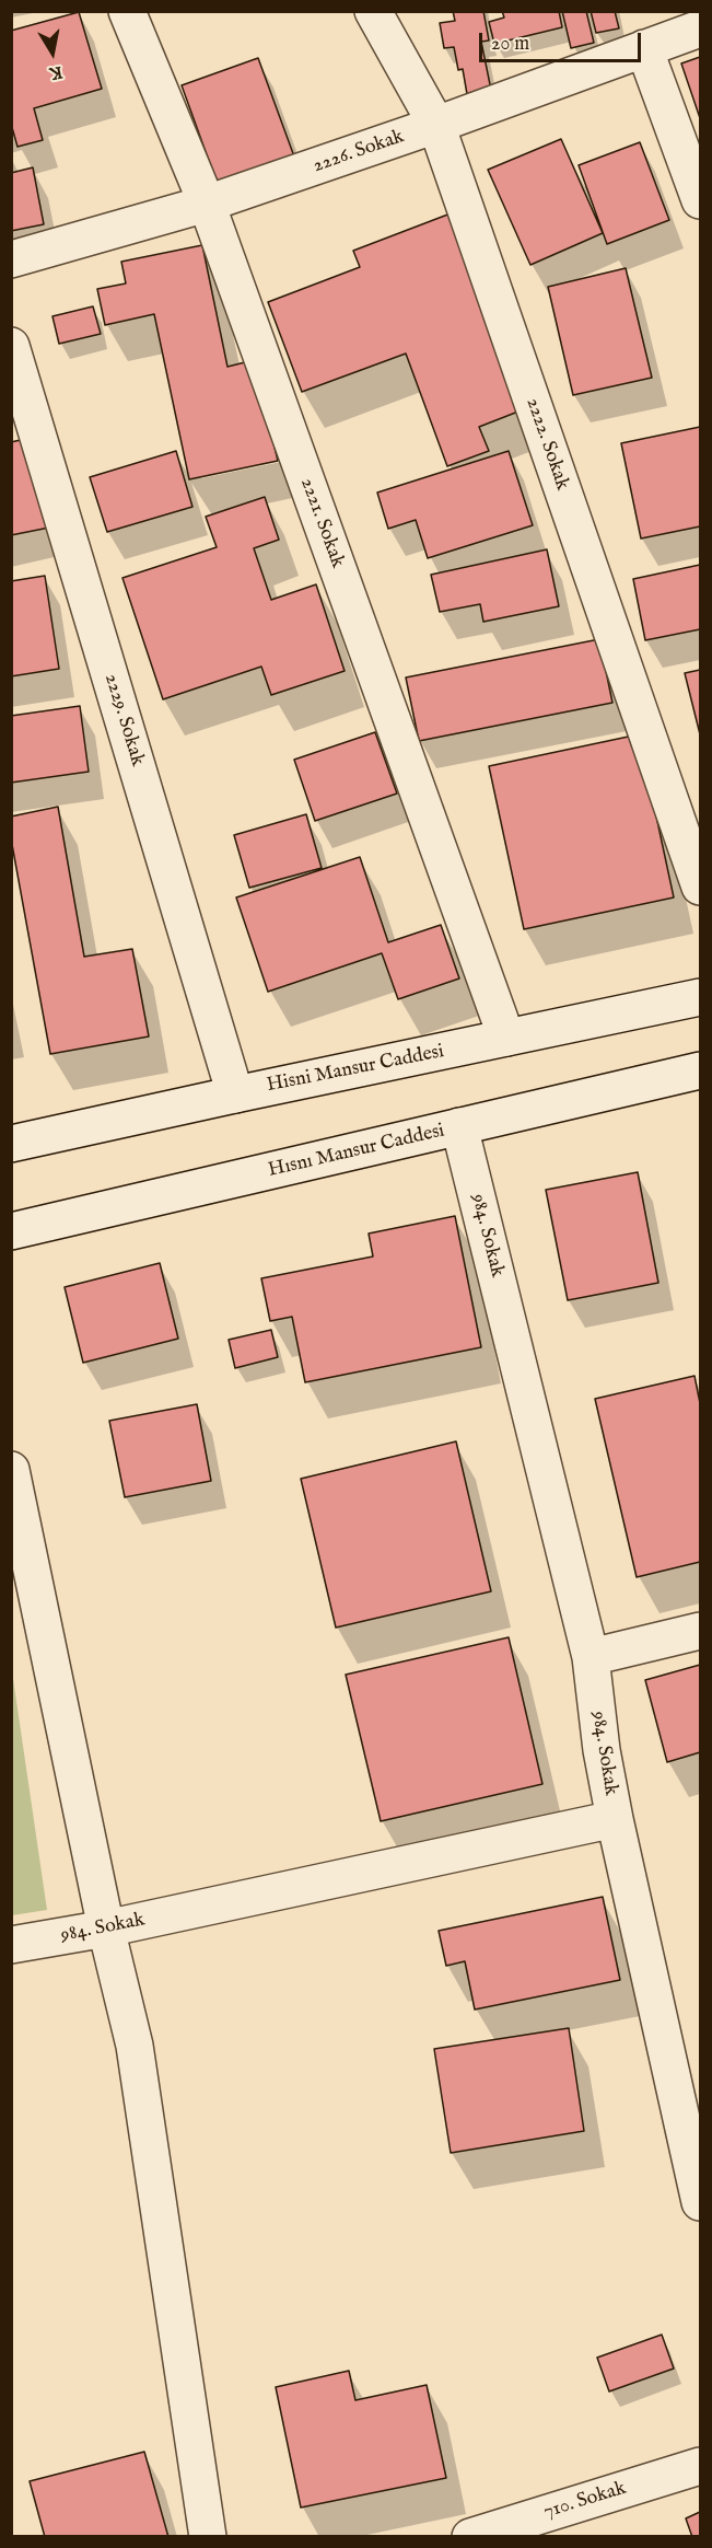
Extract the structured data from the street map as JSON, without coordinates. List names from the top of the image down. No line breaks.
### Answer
{"streets":{"street":["2226. Sokak","2222. Sokak","2221. Sokak","2229. Sokak","Hisni Mansur Caddesi","Hısnı Mansur Caddesi","984. Sokak","710. Sokak"]},"crossings":[["2226. Sokak","2222. Sokak"],["2226. Sokak","2221. Sokak"],["2221. Sokak","Hisni Mansur Caddesi"],["2229. Sokak","Hisni Mansur Caddesi"],["Hısnı Mansur Caddesi","984. Sokak"]],"scale_bar":"20 m","north":"bottom"}
